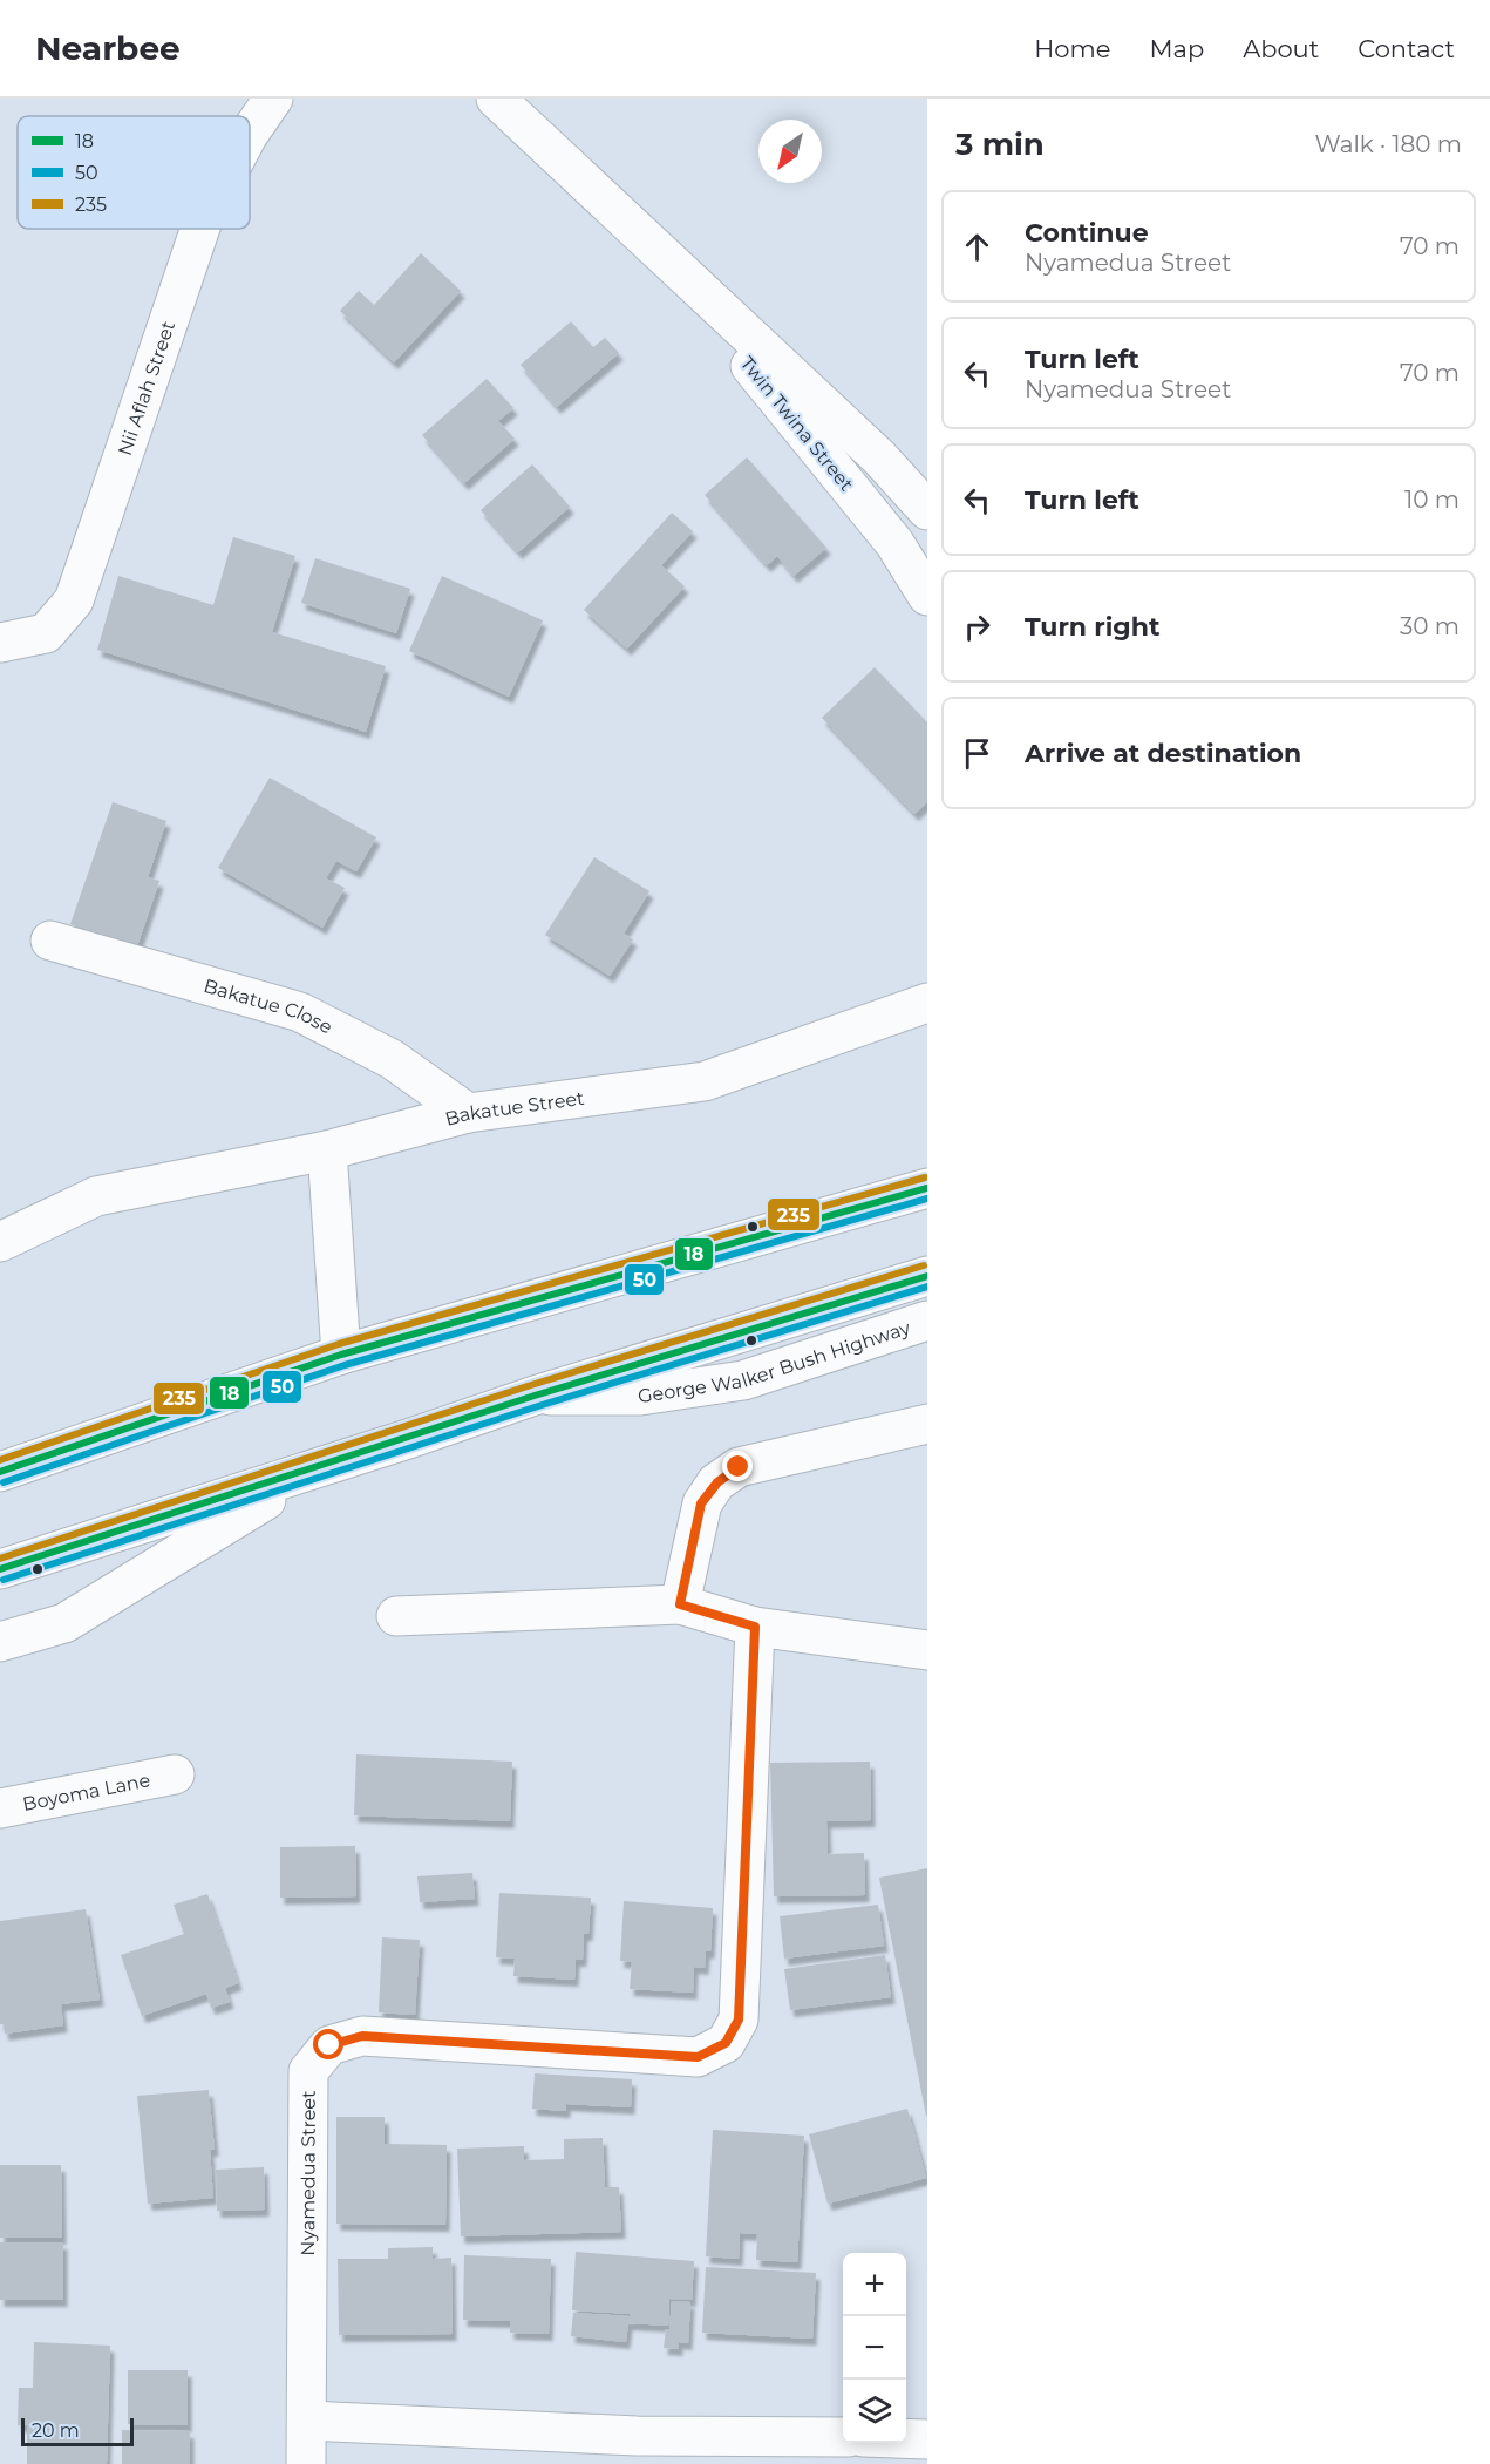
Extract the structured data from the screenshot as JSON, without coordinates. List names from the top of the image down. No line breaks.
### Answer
{"streets":{"main road":["Nii Aflah Street","Twin Twina Street","Bakatue Close","Bakatue Street","George Walker Bush Highway","Boyoma Lane","Nyamedua Street"]},"crossings":[["Bakatue Close","Bakatue Street"]],"lines":["transit line 235","transit line 18","transit line 50"],"legend":["18","50","235"],"scale_bar":"20 m","north":"bottom left","page":{"header":"Nearbee","nav":["Home","Map","About","Contact"],"heading":["3 min","Walk · 180 m"],"list":[["Continue","Nyamedua Street","70 m"],["Turn left","Nyamedua Street","70 m"],["Turn left","10 m"],["Turn right","30 m"],"Arrive at destination"],"map_buttons":["+","−"],"scale":"20 m"}}
